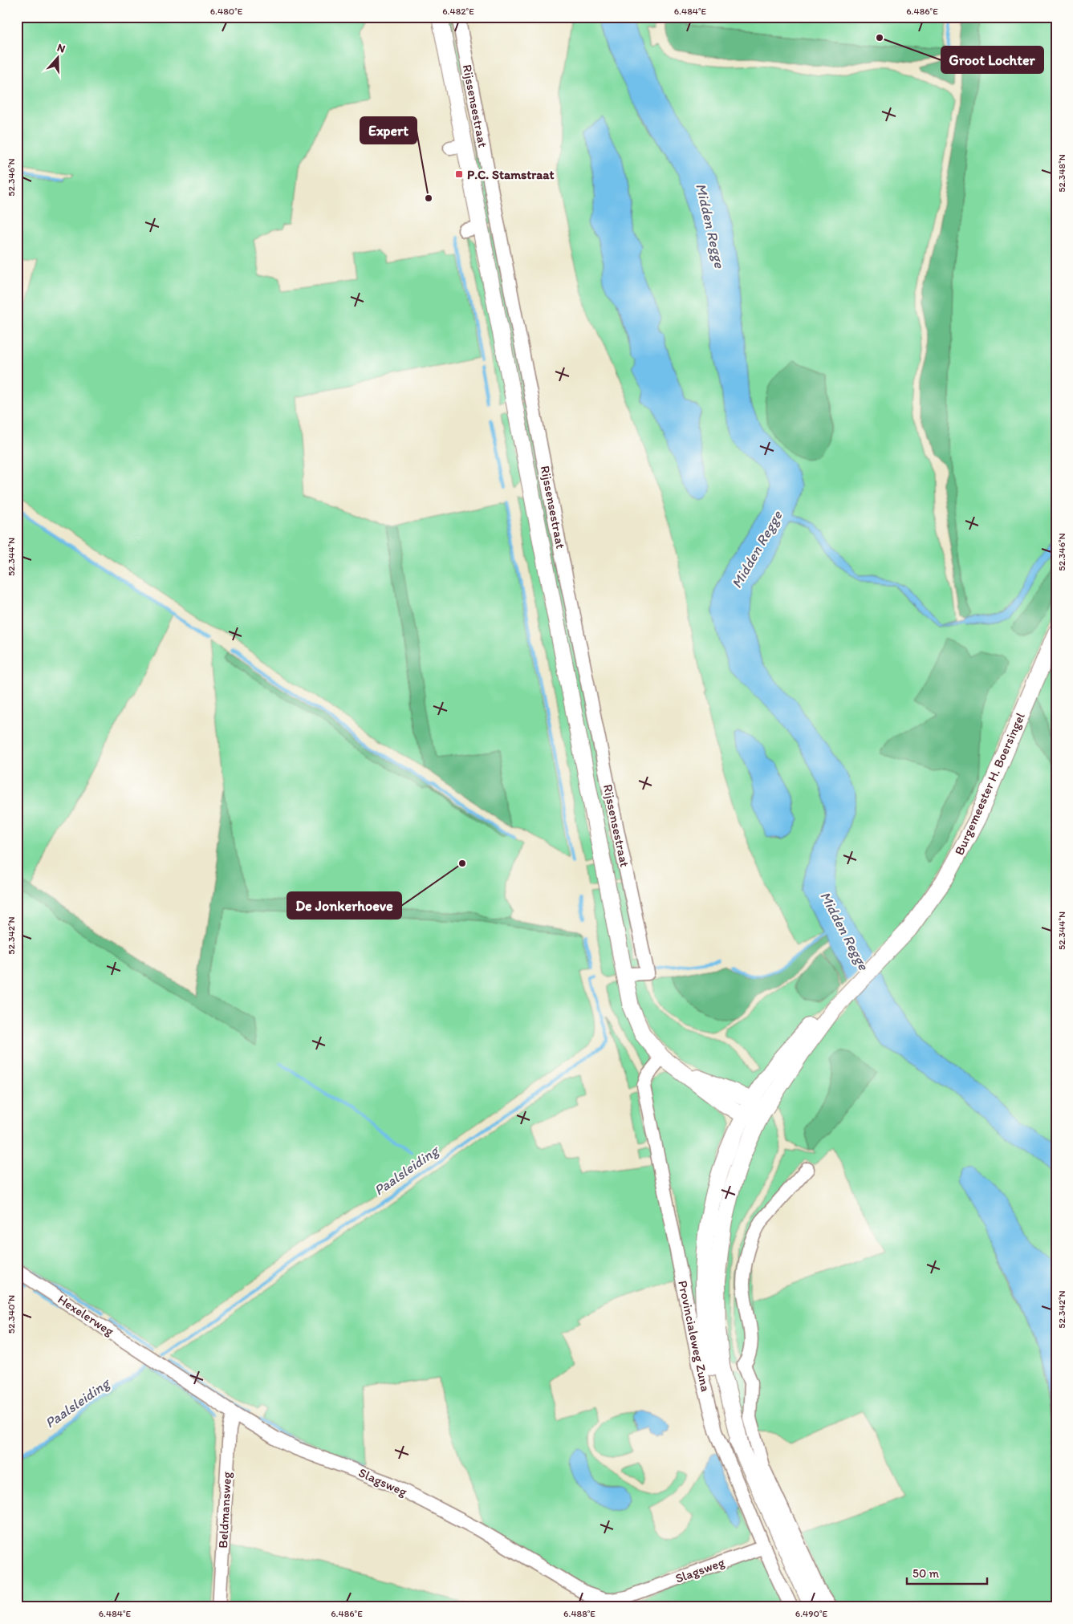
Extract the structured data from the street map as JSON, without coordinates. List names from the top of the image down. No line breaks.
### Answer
{"streets":{"main road":["Rijssensestraat","Burgemeester H. Boersingel","Provincialeweg Zuna"],"street":["Hexelerweg","Slagsweg","Beldmansweg"]},"crossings":[["Rijssensestraat","Provincialeweg Zuna"],["Hexelerweg","Slagsweg"],["Provincialeweg Zuna","Slagsweg"],["Slagsweg","Beldmansweg"]],"water":["Midden Regge","Paalsleiding"],"places":{"other":["Groot Lochter","Expert","De Jonkerhoeve"],"transit":["P.C. Stamstraat"]},"scale_bar":"50 m","north":"top","coordinates":["6.480°E","6.482°E","6.484°E","6.486°E","52.348°N","52.346°N","52.344°N","52.342°N","52.340°N","6.488°E","6.490°E"]}
